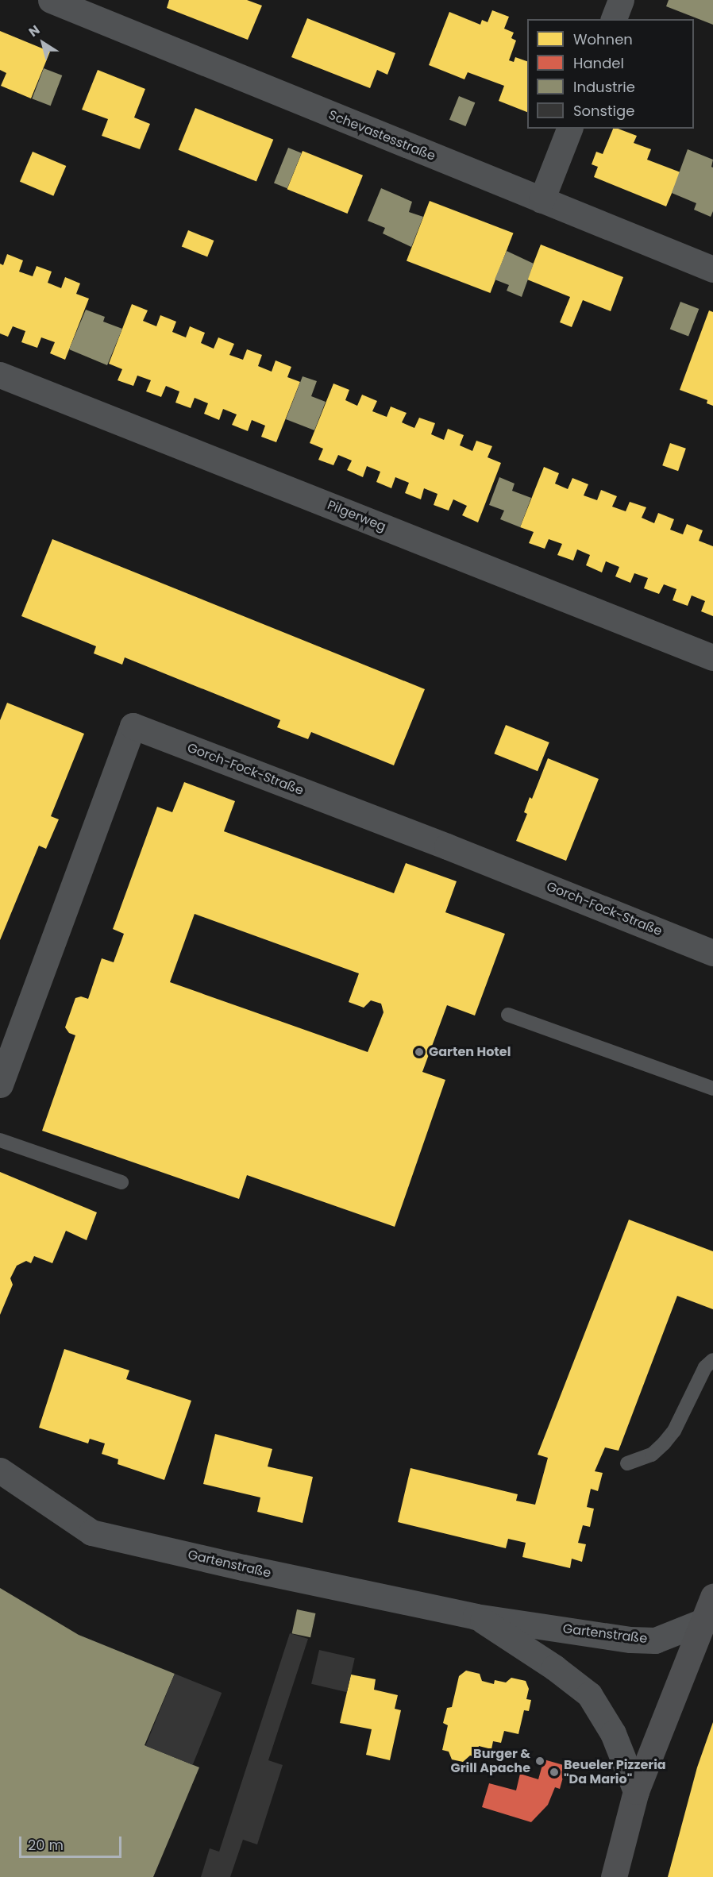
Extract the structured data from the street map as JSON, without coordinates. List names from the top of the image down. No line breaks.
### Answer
{"streets":{"street":["Schevastesstraße","Pilgerweg","Gorch-Fock-Straße","Gartenstraße"]},"places":["Garten Hotel","Burger & Grill Apache","Beueler Pizzeria \"Da Mario\""],"legend":["Wohnen","Handel","Industrie","Sonstige"],"scale_bar":"20 m","north":"top left"}
